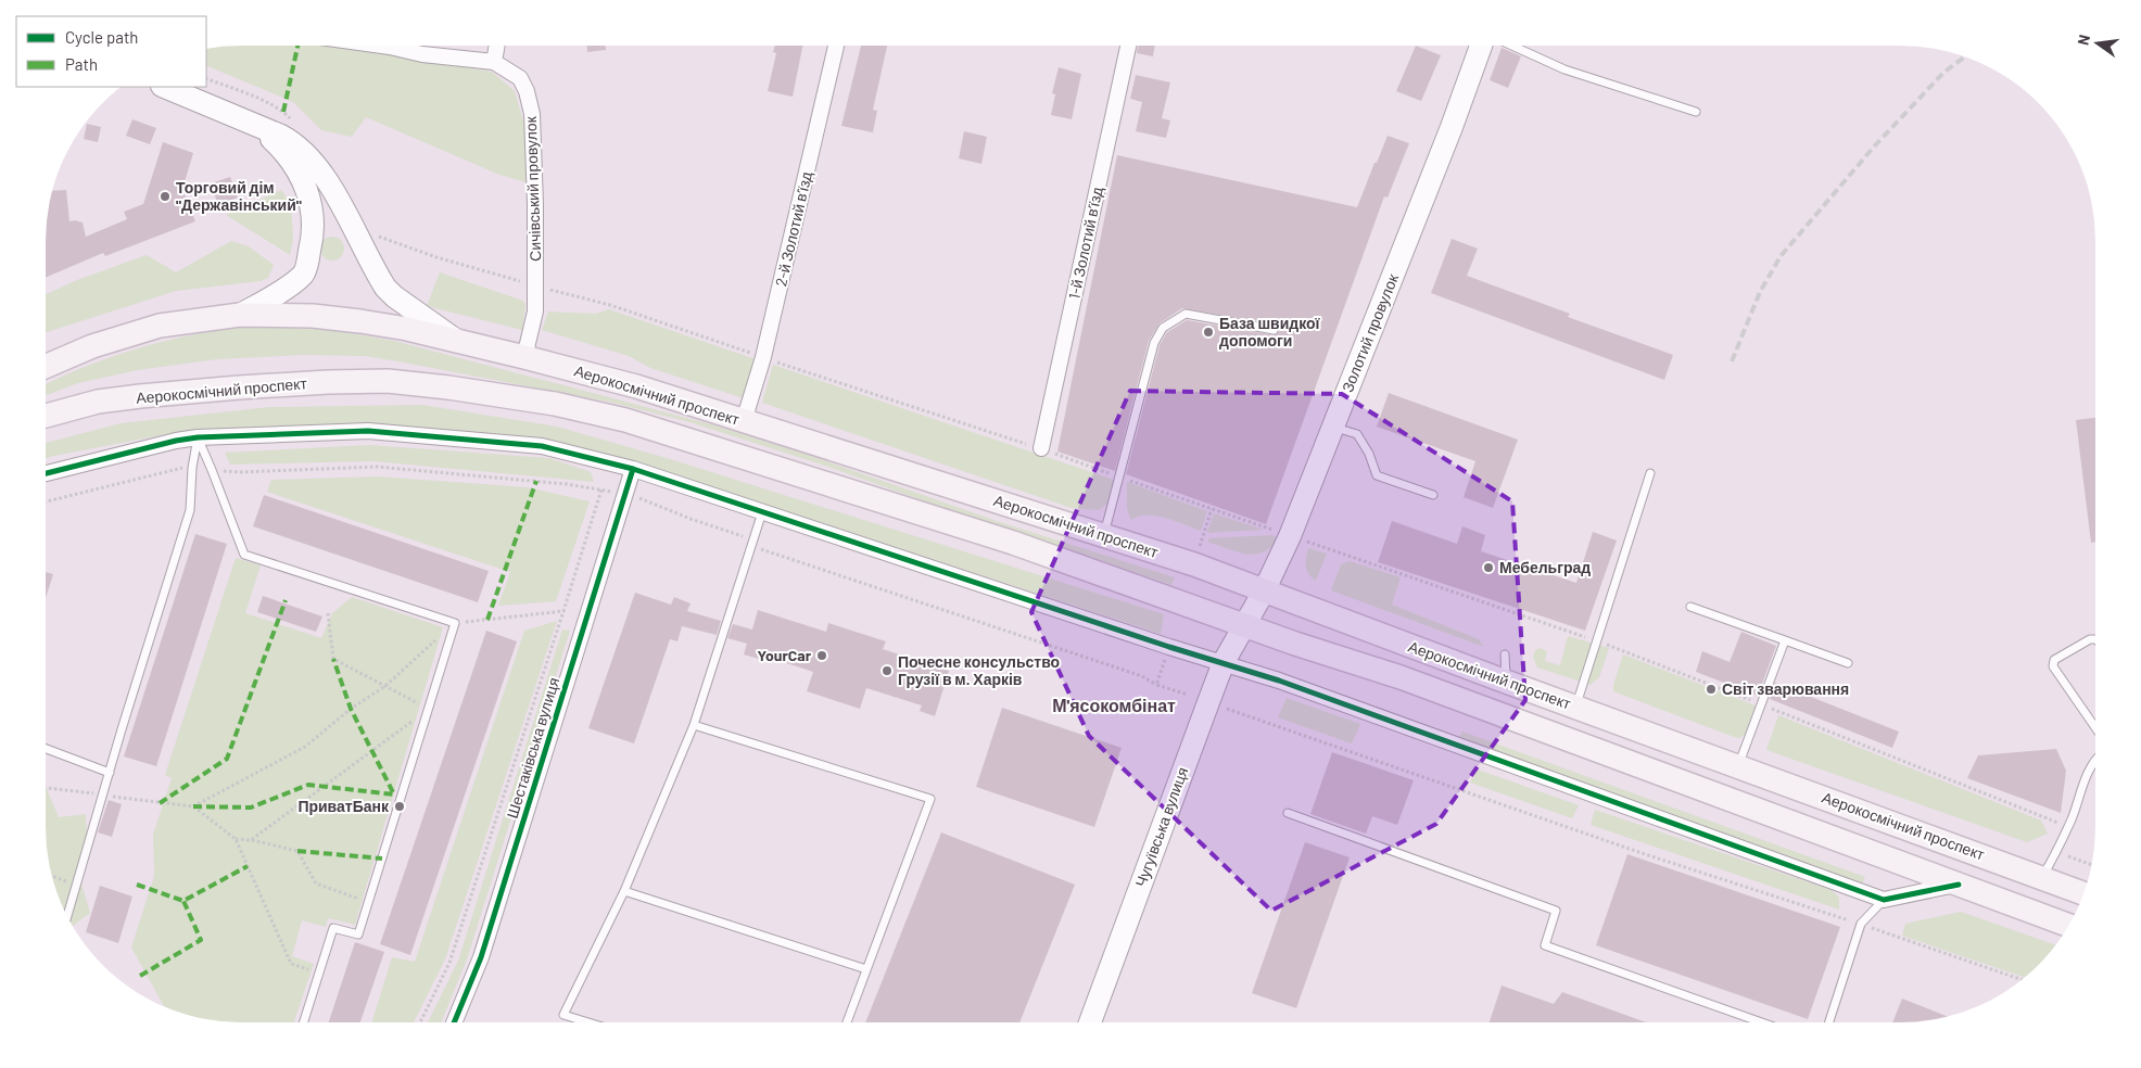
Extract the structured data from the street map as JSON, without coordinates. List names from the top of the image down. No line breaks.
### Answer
{"streets":{"main road":["Золотий провулок","Аерокосмічний проспект","Чугуївська вулиця"],"street":["Сичівський провулок","2-й Золотий в’їзд","1-й Золотий в’їзд","Шестаківська вулиця"]},"crossings":[["Сичівський провулок","Аерокосмічний проспект"],["2-й Золотий в’їзд","Аерокосмічний проспект"],["Золотий провулок","Аерокосмічний проспект"],["Золотий провулок","Чугуївська вулиця"],["Аерокосмічний проспект","Чугуївська вулиця"]],"districts":["М'ясокомбінат"],"places":["Торговий дім \"Державінський\"","База швидкої допомоги","Мебельград","YourCar","Почесне консульство Грузії в м. Харків","Світ зварювання","ПриватБанк"],"legend":["Cycle path","Path"],"north":"left"}
